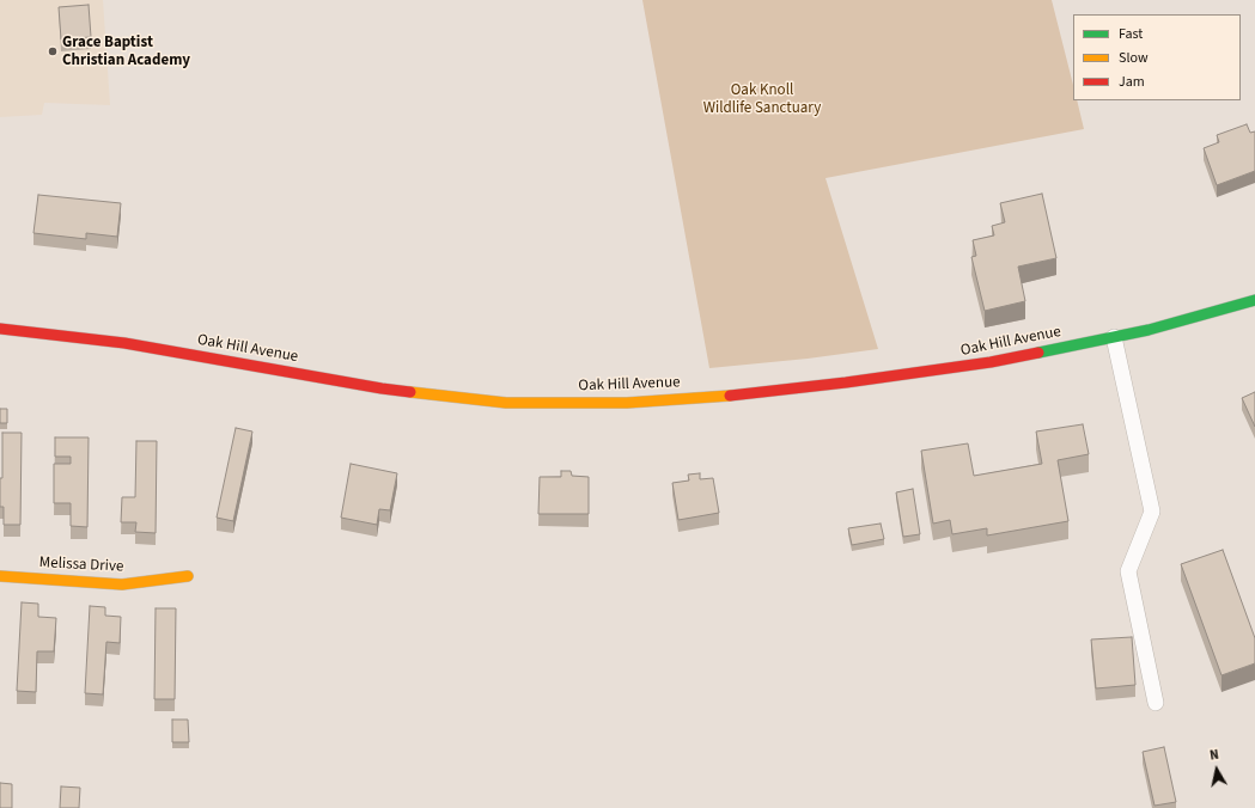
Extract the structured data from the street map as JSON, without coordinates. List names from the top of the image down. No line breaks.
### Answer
{"streets":{"main road":["Oak Hill Avenue","Melissa Drive"]},"parks":["Oak Knoll Wildlife Sanctuary"],"places":["Grace Baptist Christian Academy"],"legend":["Fast","Slow","Jam"],"north":"top"}
